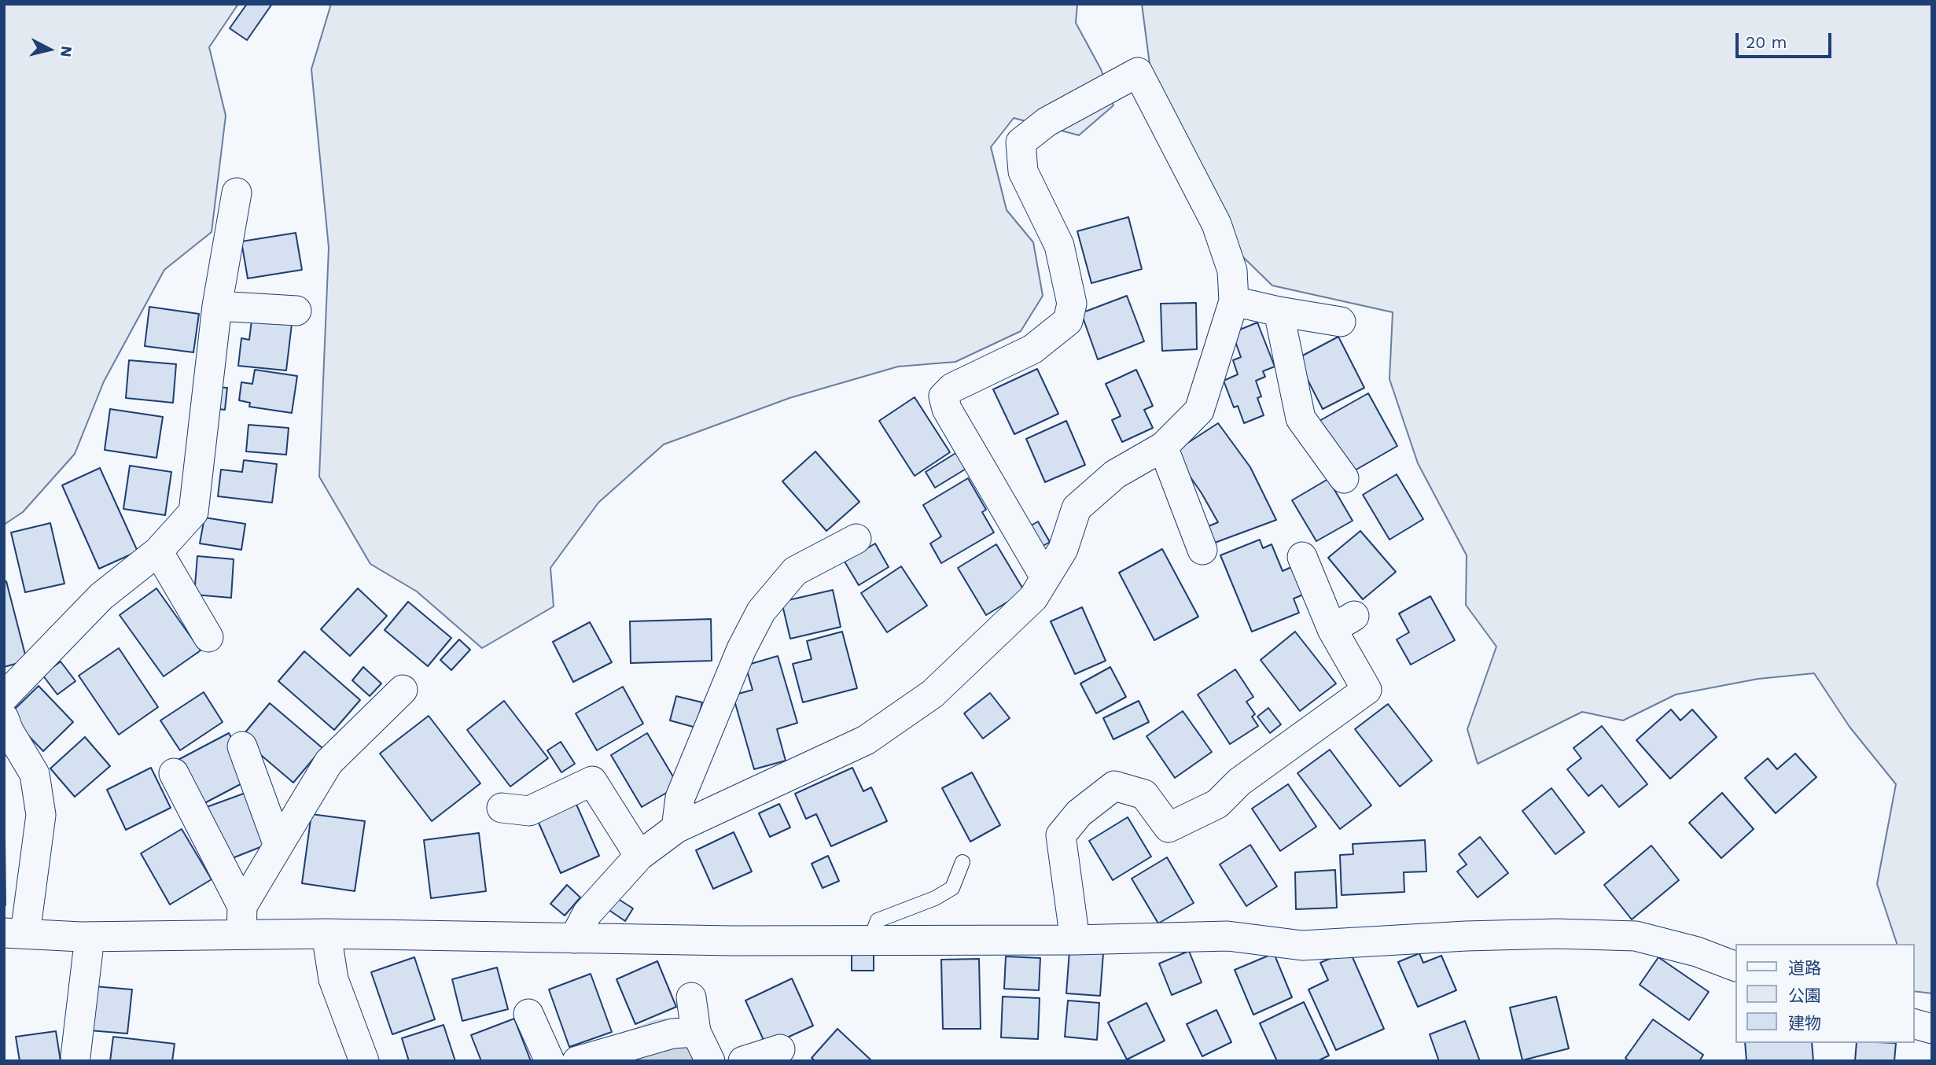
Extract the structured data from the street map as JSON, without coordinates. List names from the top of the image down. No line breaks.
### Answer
{"legend":["道路","公園","建物"],"scale_bar":"20 m","north":"right"}
